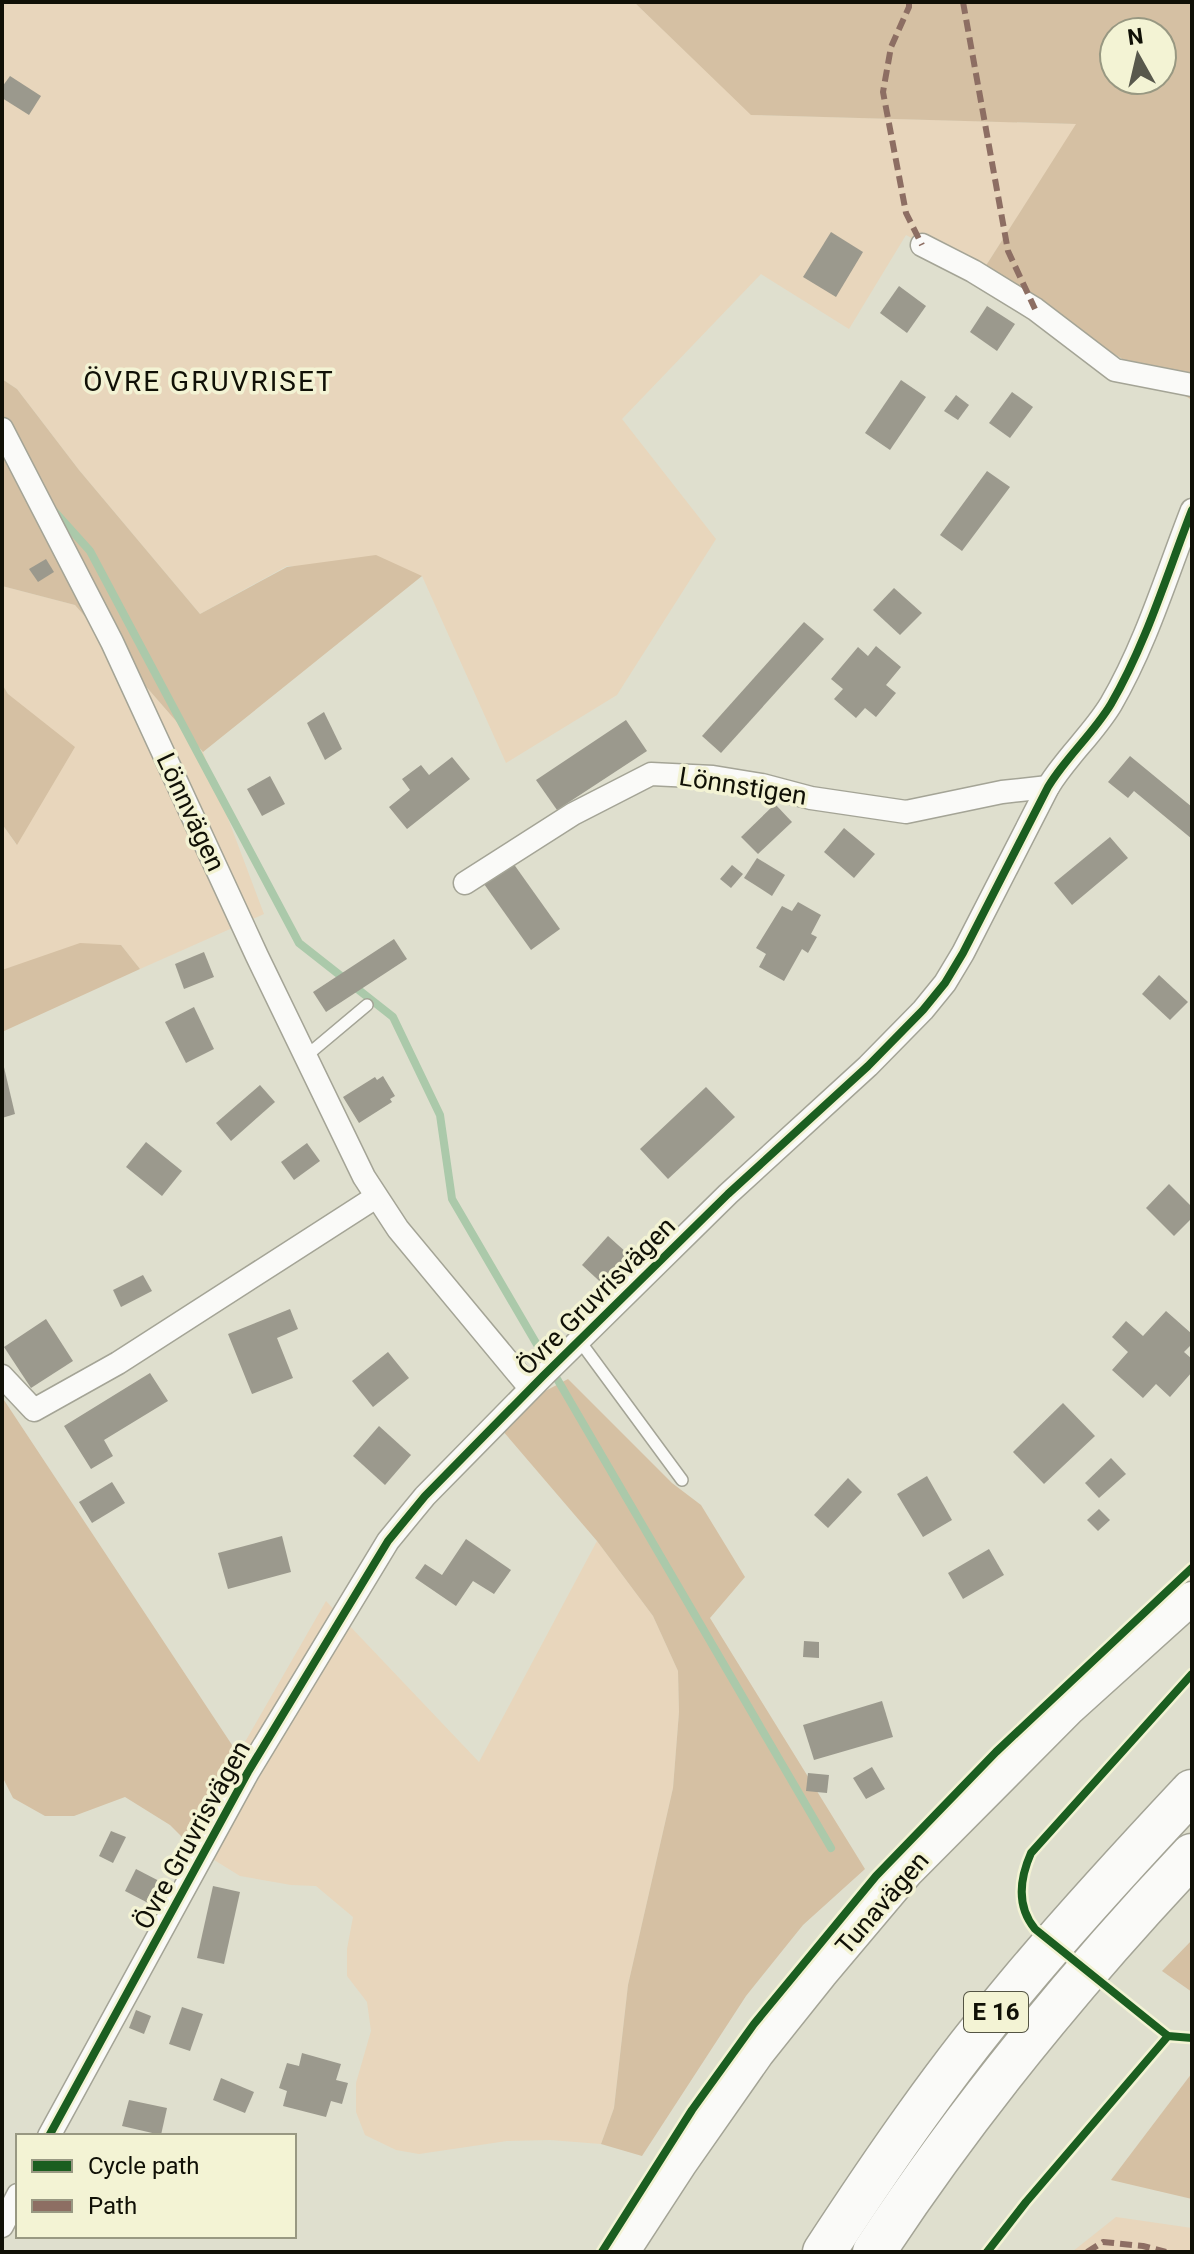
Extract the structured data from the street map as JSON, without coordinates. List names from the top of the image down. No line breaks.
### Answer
{"streets":{"highway":["E 16"],"street":["Lönnstigen","Lönnvägen","Övre Gruvrisvägen","Tunavägen"]},"crossings":[["Lönnstigen","Övre Gruvrisvägen"],["Lönnvägen","Övre Gruvrisvägen"]],"districts":["ÖVRE GRUVRISET"],"legend":["Cycle path","Path"],"north":"top"}
